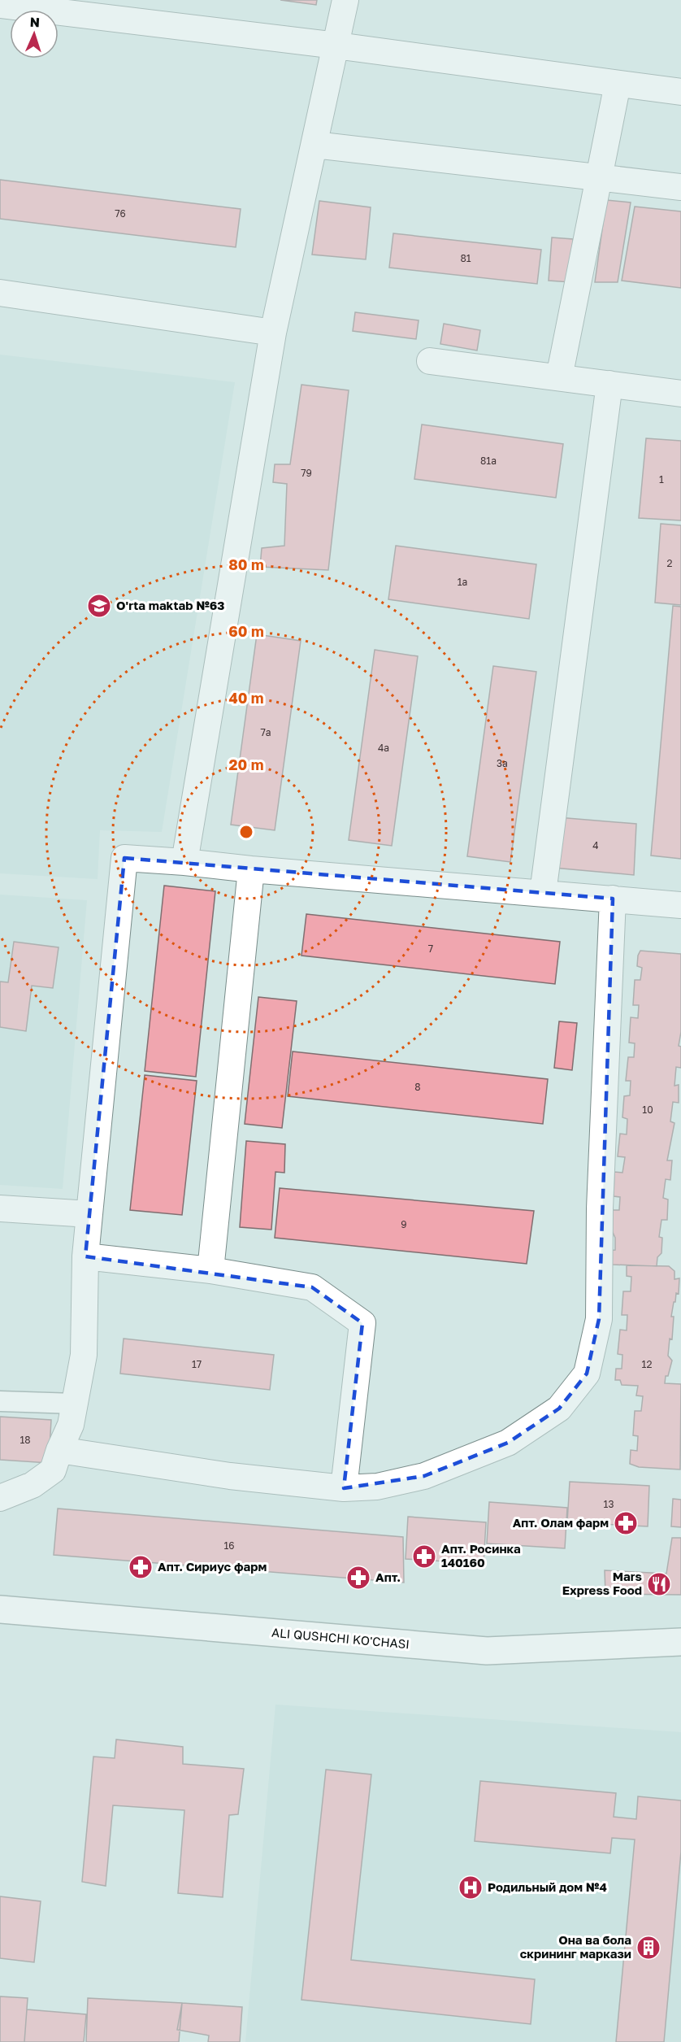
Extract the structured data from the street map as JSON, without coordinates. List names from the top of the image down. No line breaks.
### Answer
{"streets":{"main road":["ALI QUSHCHI KO'CHASI"]},"places":{"school or university":["O'rta maktab №63"],"pharmacy":["Апт. Олам фарм","Апт. Росинка 140160","Апт. Сириус фарм","Апт."],"restaurant":["Mars Express Food"],"hospital":["Родильный дом №4"],"building":["Она ва бола скрининг маркази"]},"house_numbers":["76","81","81a","79","1","2","1a","7a","4a","3a","4","7","8","10","9","17","12","18","13","16"],"north":"top","rings":["80 m","60 m","40 m","20 m"]}
